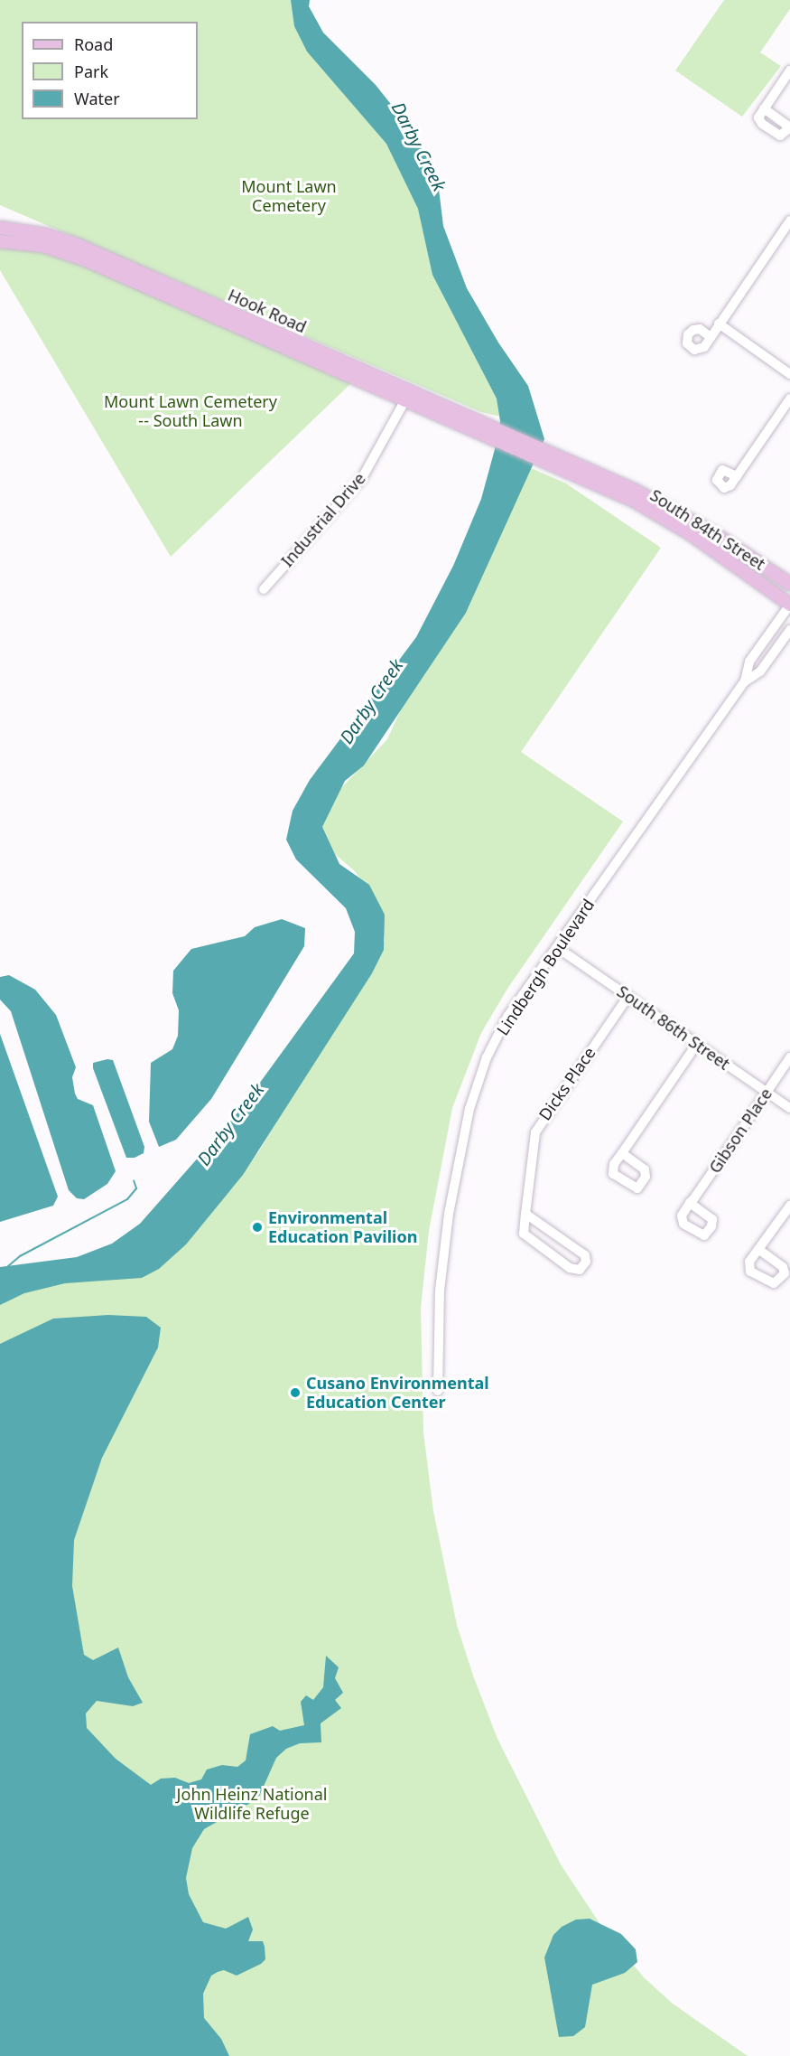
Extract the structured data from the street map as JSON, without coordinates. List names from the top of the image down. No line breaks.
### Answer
{"streets":{"main road":["Hook Road","South 84th Street"],"street":["Industrial Drive","Lindbergh Boulevard","South 86th Street","Dicks Place","Gibson Place"]},"crossings":[["Hook Road","Industrial Drive"],["Hook Road","South 84th Street"],["South 84th Street","Lindbergh Boulevard"],["Lindbergh Boulevard","South 86th Street"],["South 86th Street","Dicks Place"],["South 86th Street","Gibson Place"]],"water":["Darby Creek"],"parks":["Mount Lawn Cemetery","Mount Lawn Cemetery -- South Lawn","John Heinz National Wildlife Refuge"],"places":["Environmental Education Pavilion","Cusano Environmental Education Center"],"legend":["Road","Park","Water"]}
